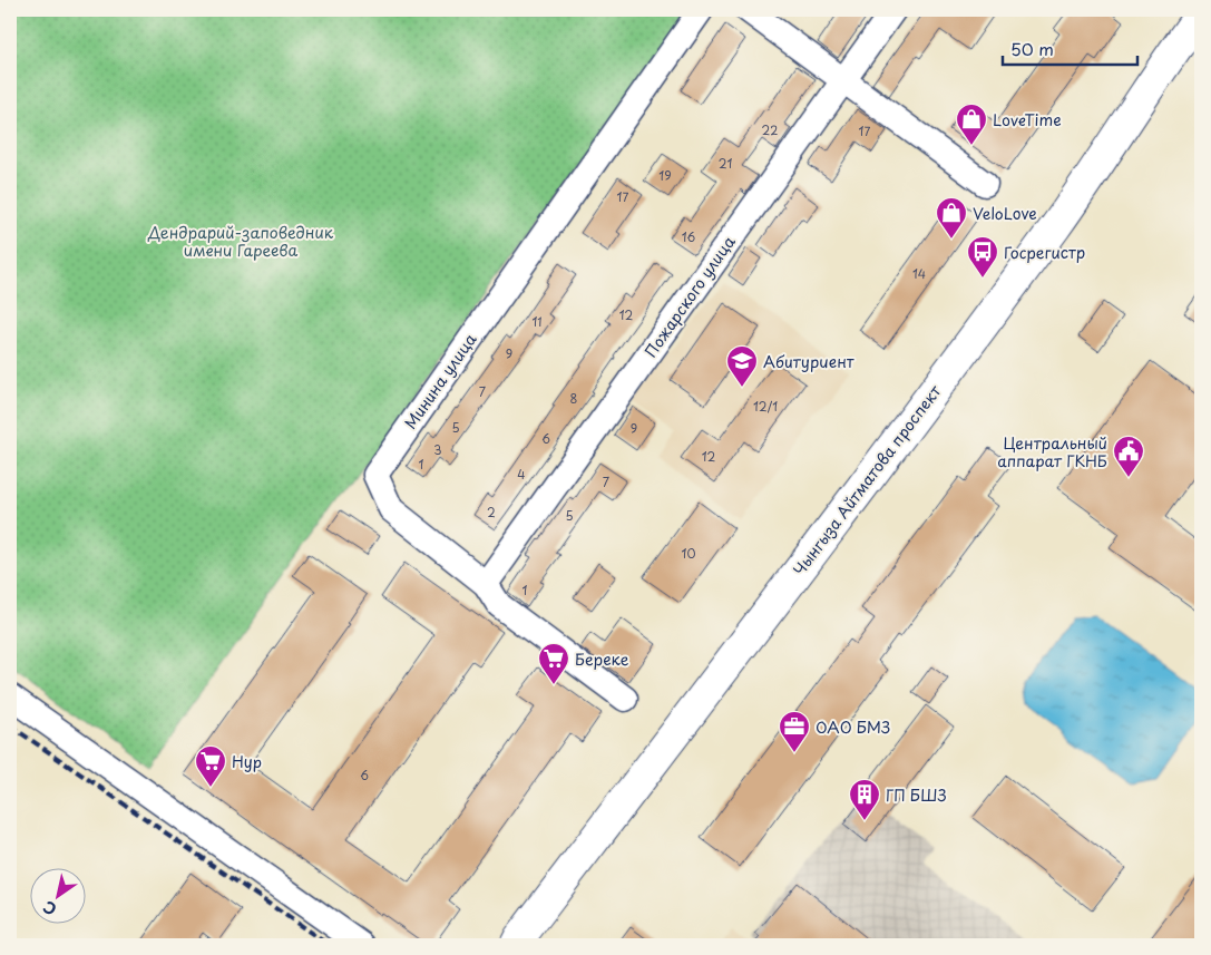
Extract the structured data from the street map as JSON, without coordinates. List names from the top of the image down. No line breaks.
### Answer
{"streets":{"main road":["Чынгыза Айтматова проспект"],"street":["Пожарского улица","Минина улица"]},"crossings":[["Пожарского улица","Минина улица"]],"parks":["Дендрарий-заповедник имени Гареева"],"places":{"shop":["LoveTime","VeloLove"],"bus stop":["Госрегистр"],"school or university":["Абитуриент"],"public building":["Центральный аппарат ГКНБ"],"supermarket":["Береке","Нур"],"office":["ОАО БМЗ"],"building":["ГП БШЗ"]},"house_numbers":["22","17","21","19","17","16","14","12","11","9","7","8","12/1","5","9","6","3","12","1","4","7","2","5","10","1","6"],"scale_bar":"50 m","north":"bottom left"}
